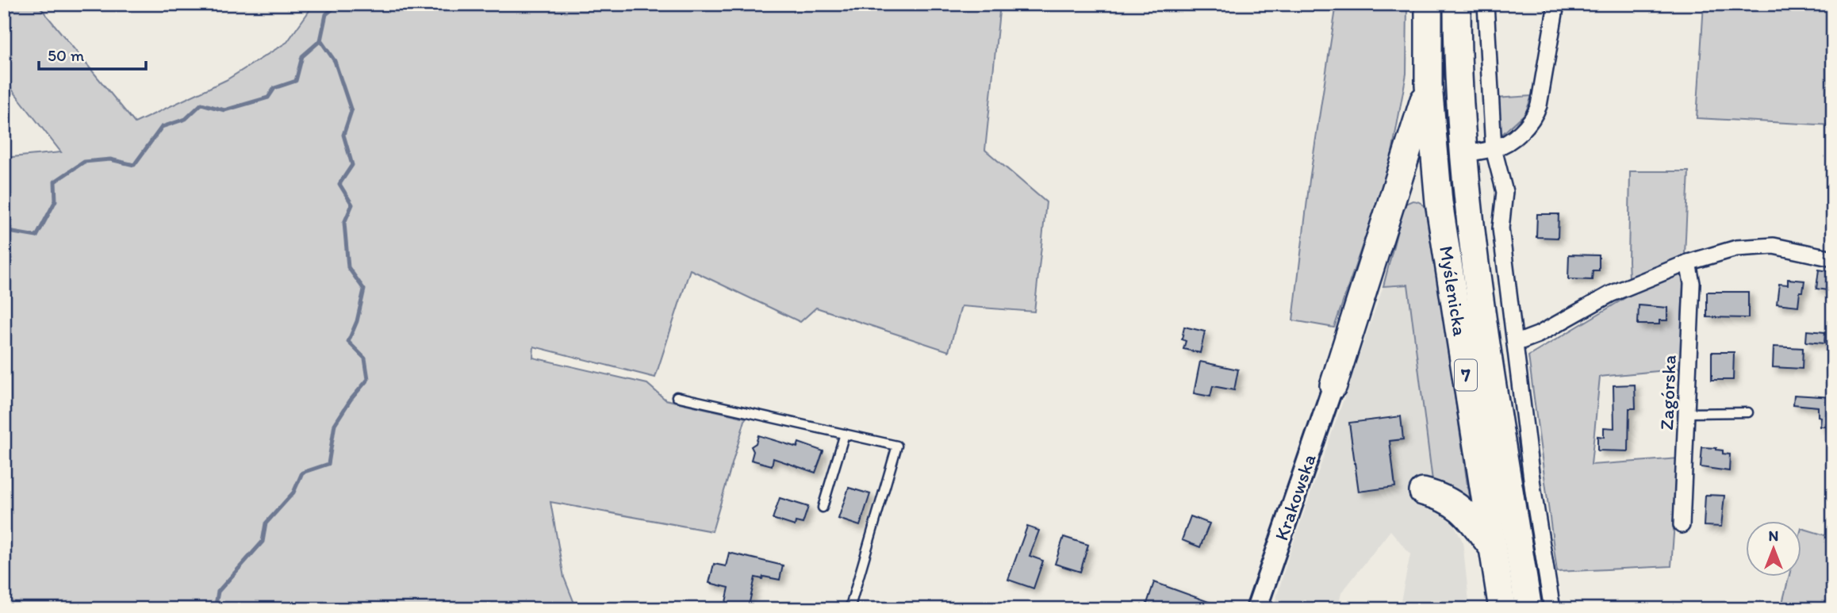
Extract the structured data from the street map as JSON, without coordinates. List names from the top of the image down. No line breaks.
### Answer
{"streets":{"highway":["Myślenicka","7"],"street":["Zagórska","Krakowska"]},"scale_bar":"50 m","north":"top"}
